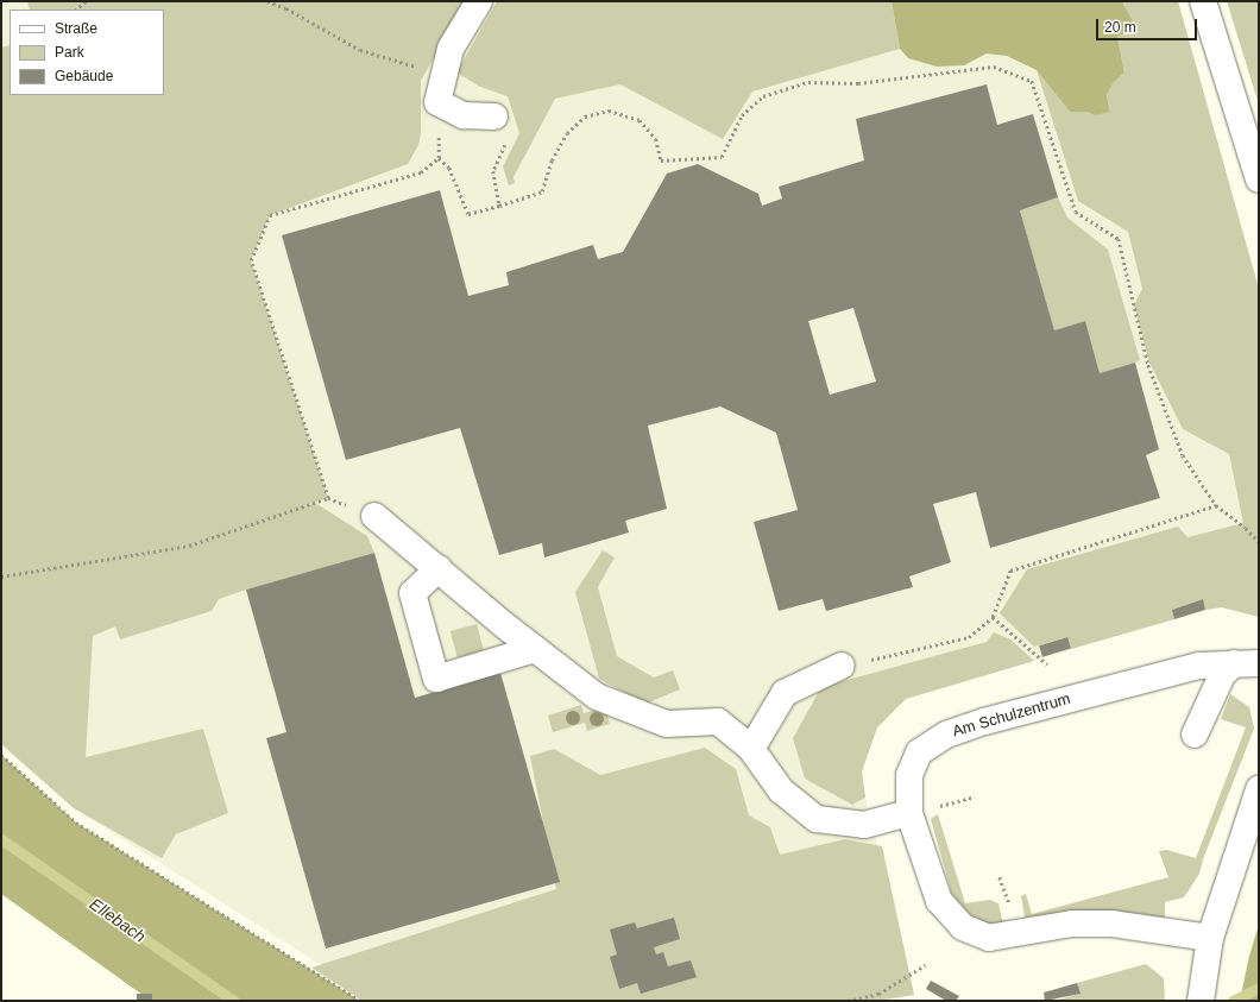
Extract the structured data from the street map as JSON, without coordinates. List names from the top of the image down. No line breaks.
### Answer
{"streets":{"street":["Am Schulzentrum"]},"water":["Ellebach"],"legend":["Straße","Park","Gebäude"],"scale_bar":"20 m"}
